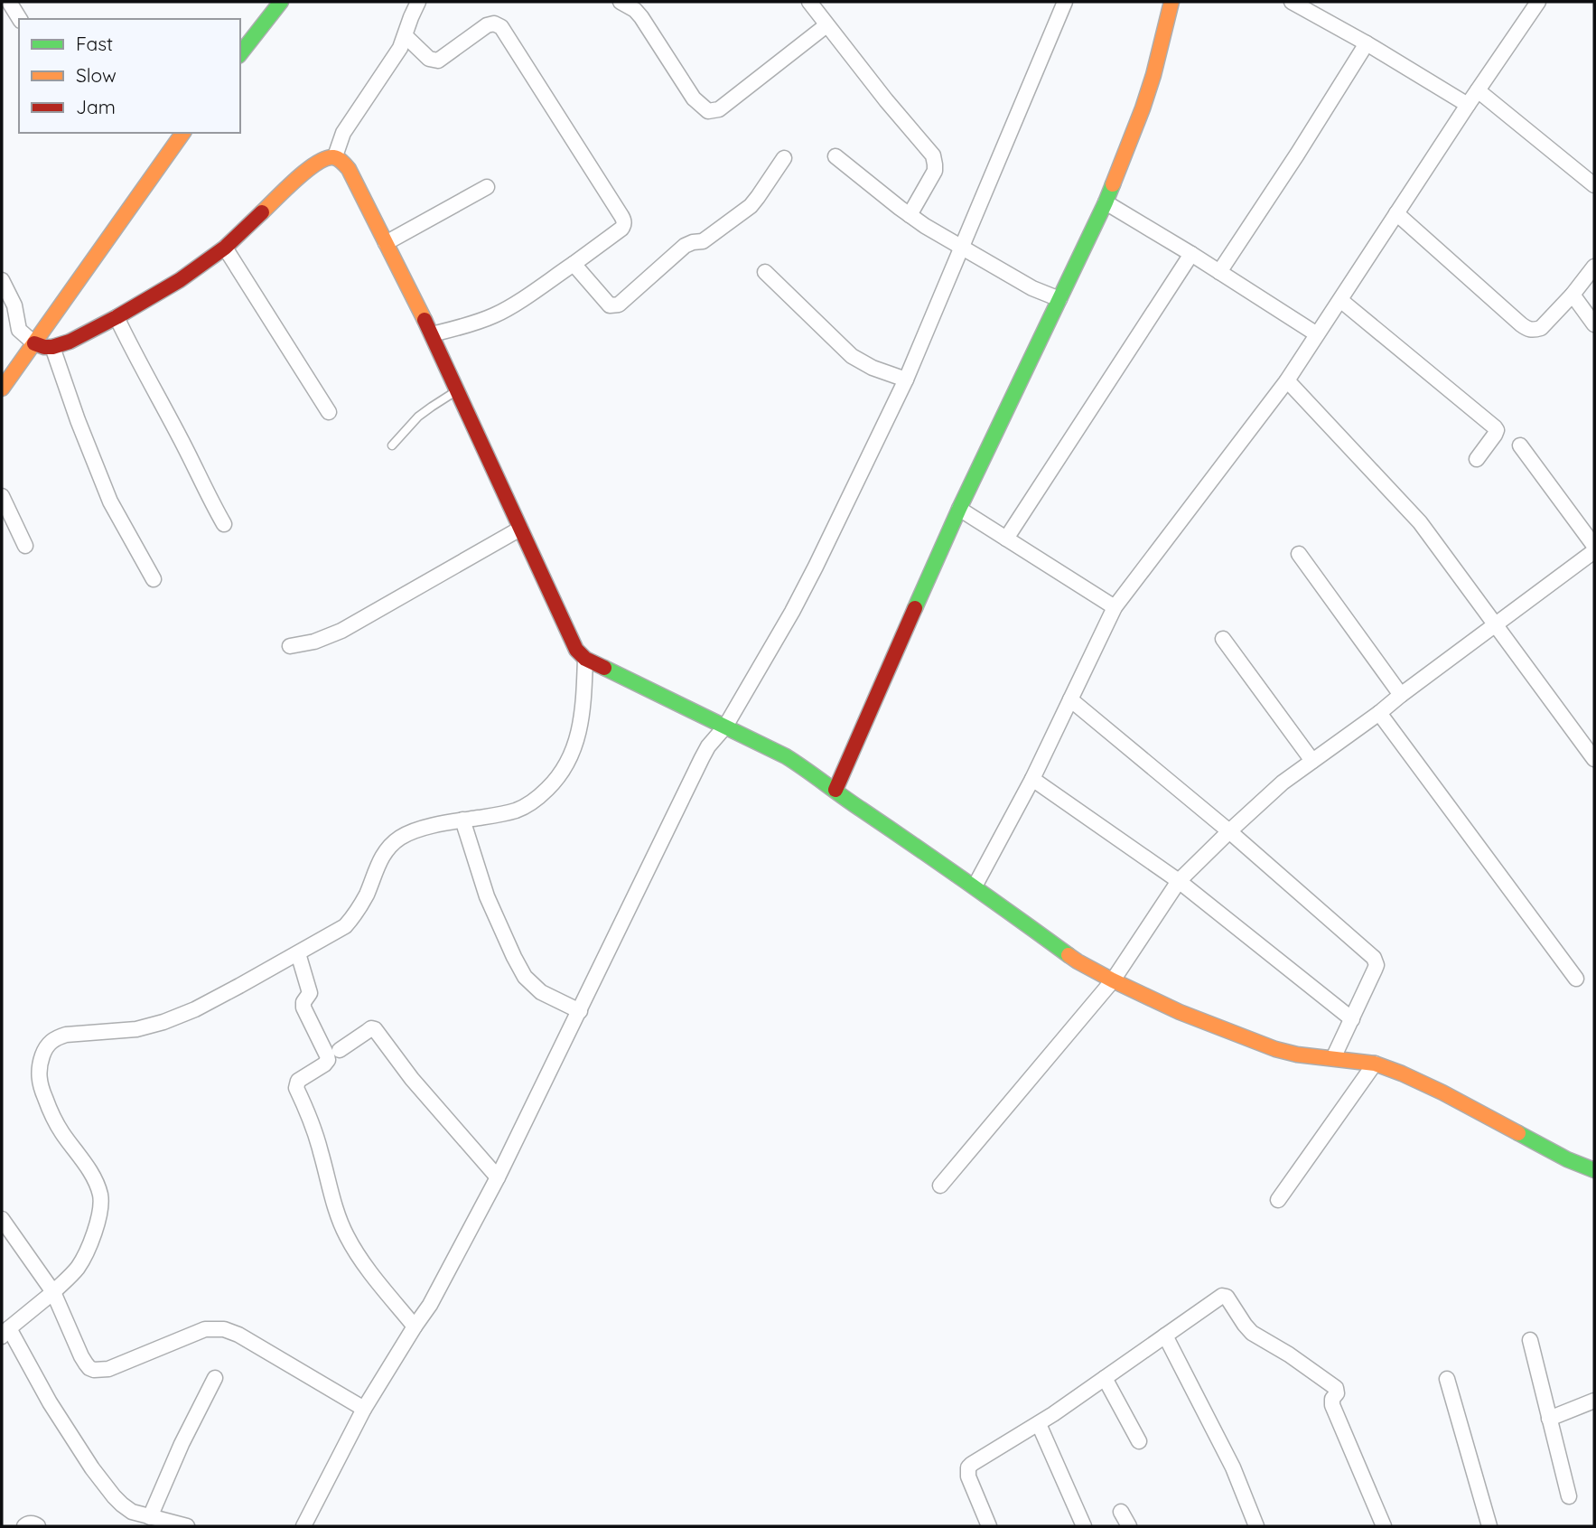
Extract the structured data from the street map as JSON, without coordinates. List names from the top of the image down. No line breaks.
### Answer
{"legend":["Fast","Slow","Jam"]}
